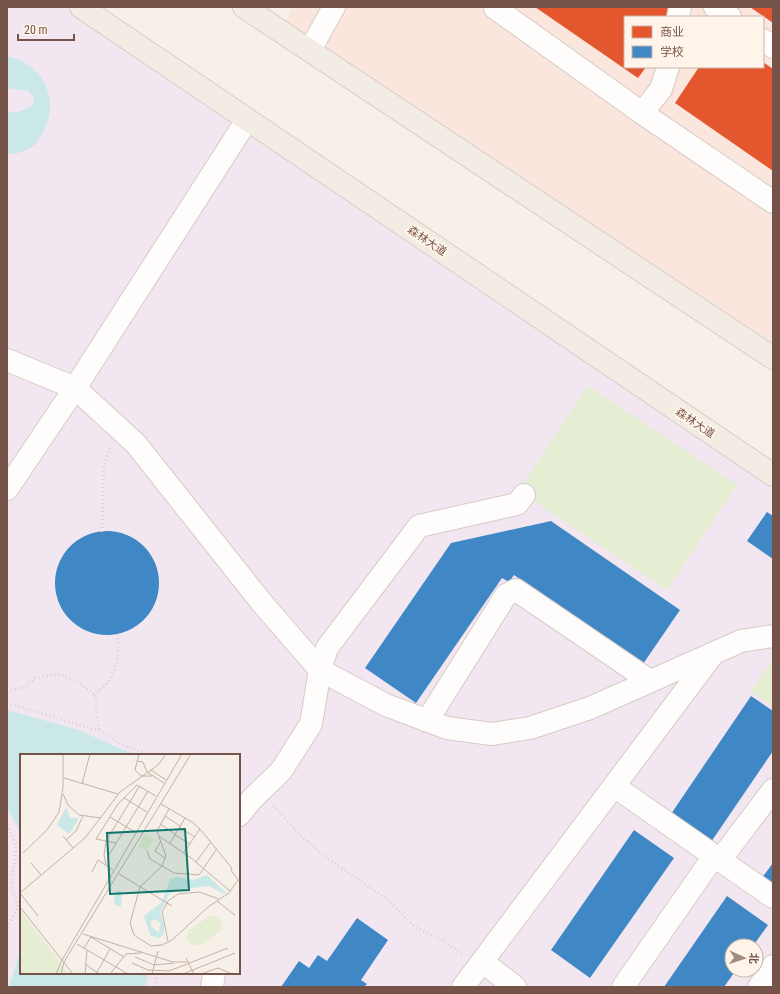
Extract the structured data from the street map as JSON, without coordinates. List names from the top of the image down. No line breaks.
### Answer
{"streets":{"main road":["森林大道"]},"legend":["商业","学校"],"scale_bar":"20 m","north":"right"}
